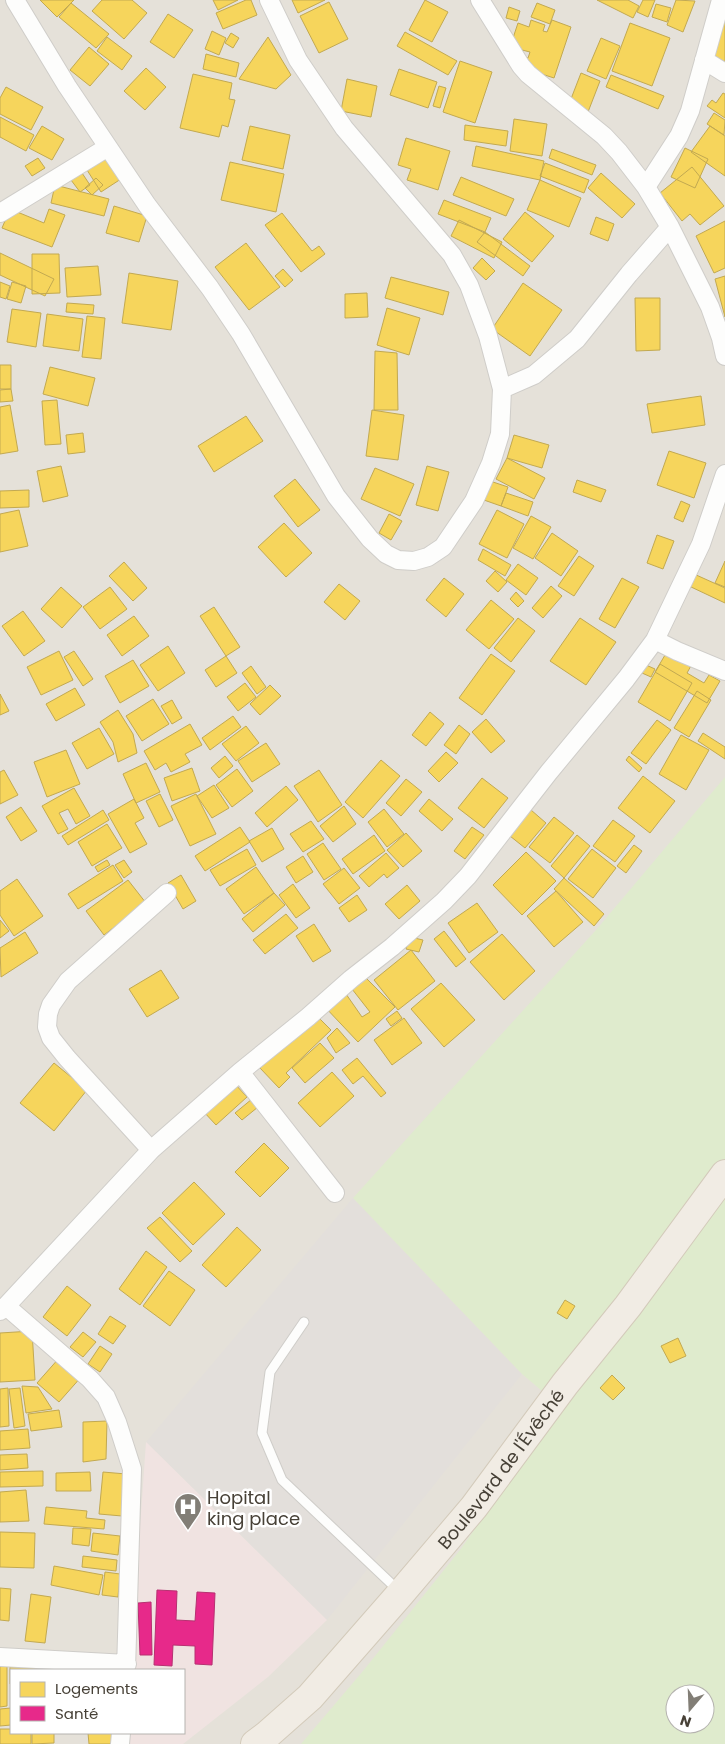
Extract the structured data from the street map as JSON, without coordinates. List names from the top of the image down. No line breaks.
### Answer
{"streets":{"main road":["Boulevard de l'Évêché"]},"places":{"hospital":["Hopital king place"]},"legend":["Logements","Santé"],"north":"bottom"}
